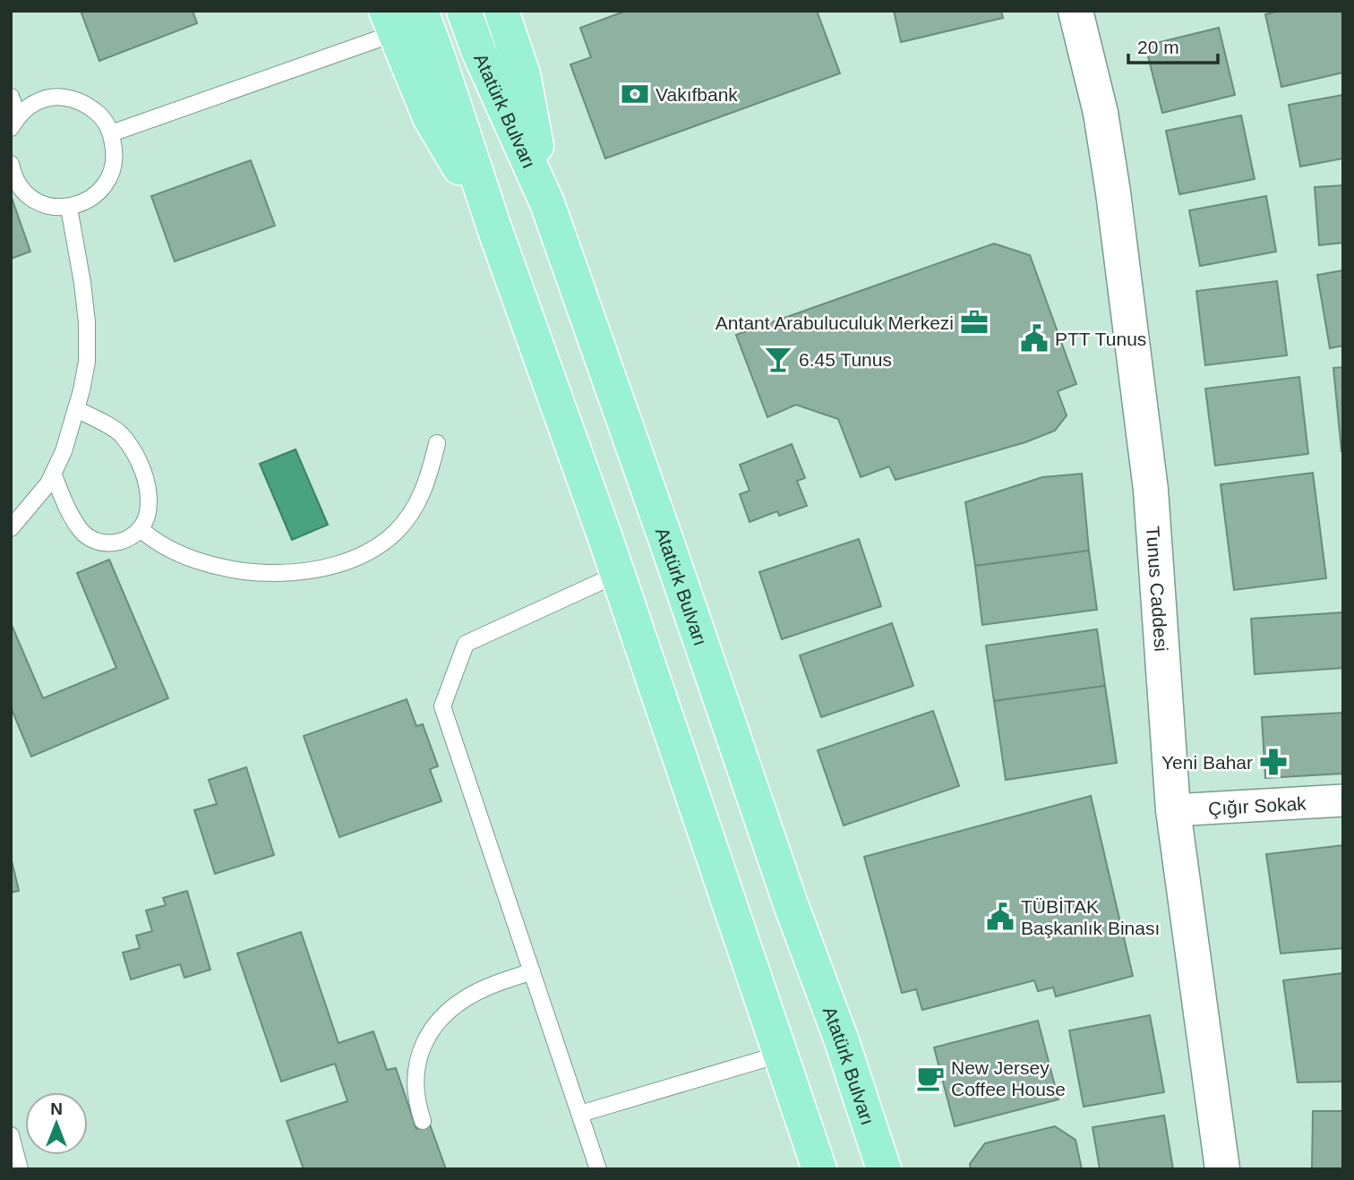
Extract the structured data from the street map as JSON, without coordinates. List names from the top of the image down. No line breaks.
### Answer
{"streets":{"main road":["Atatürk Bulvarı"],"street":["Tunus Caddesi","Çığır Sokak"]},"crossings":[["Tunus Caddesi","Çığır Sokak"]],"places":{"bank":["Vakıfbank"],"office":["Antant Arabuluculuk Merkezi"],"public building":["PTT Tunus","TÜBİTAK Başkanlık Binası"],"bar":["6.45 Tunus"],"pharmacy":["Yeni Bahar"],"cafe":["New Jersey Coffee House"]},"scale_bar":"20 m","north":"top"}
